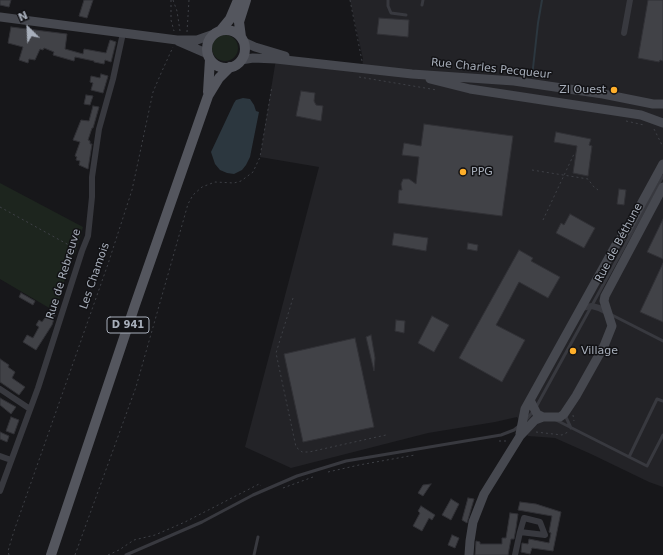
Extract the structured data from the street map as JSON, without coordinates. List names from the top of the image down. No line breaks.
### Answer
{"streets":{"main road":["Rue Charles Pecqueur","Rue de Béthune","D 941"],"street":["Rue de Rebreuve"],"path":["Les Chamois"]},"crossings":[["Rue Charles Pecqueur","D 941"]],"places":["ZI Ouest","PPG","Village"],"north":"top left"}
